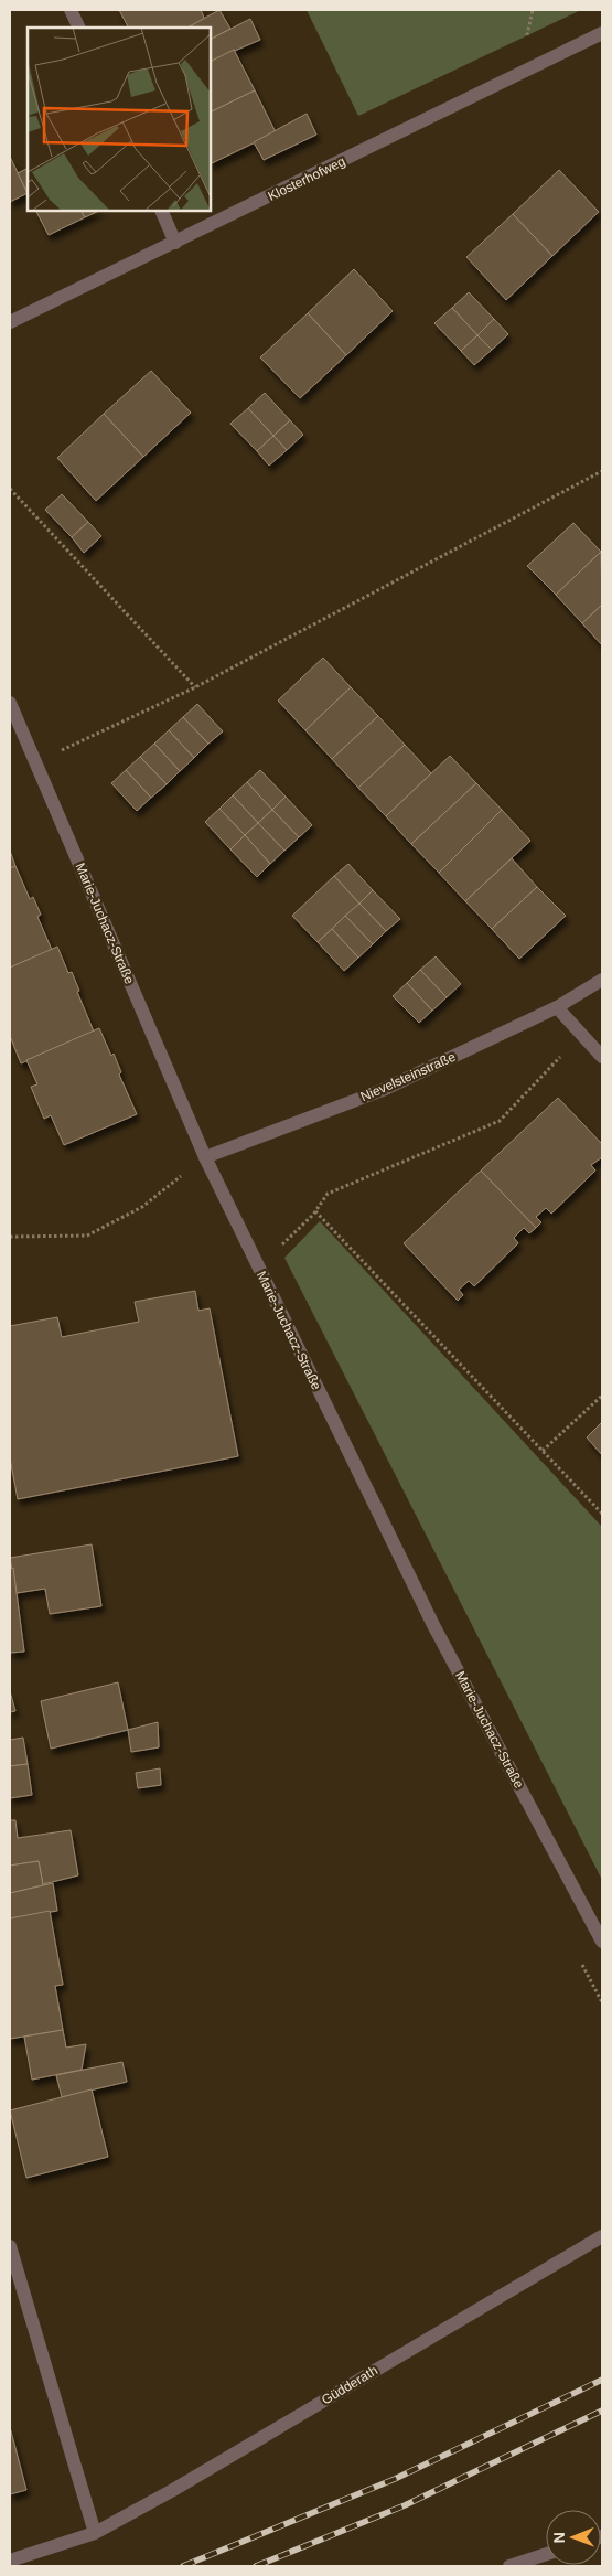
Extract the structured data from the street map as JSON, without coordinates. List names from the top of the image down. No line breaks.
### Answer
{"streets":{"street":["Klosterhofweg","Marie-Juchacz-Straße","Nievelsteinstraße","Güdderath"]},"crossings":[["Marie-Juchacz-Straße","Nievelsteinstraße"]],"north":"left"}
